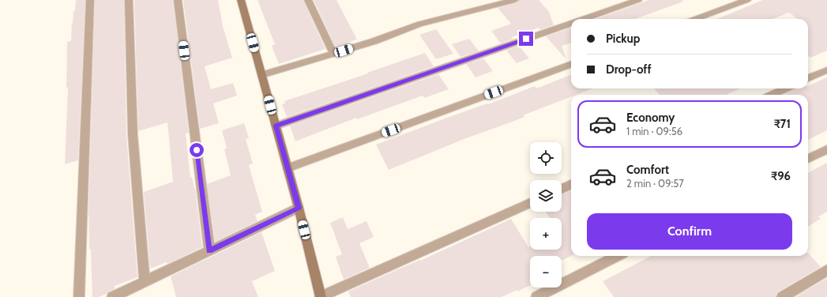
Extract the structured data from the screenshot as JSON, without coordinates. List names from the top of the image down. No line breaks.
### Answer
{"page":{"banner":["Pickup","Drop-off"],"list":[{"name":"Economy","note":"1 min · 09:56","value":"₹71"},{"name":"Comfort","note":"2 min · 09:57","value":"₹96"}],"map_buttons":["+","−"],"buttons":"Confirm"}}
